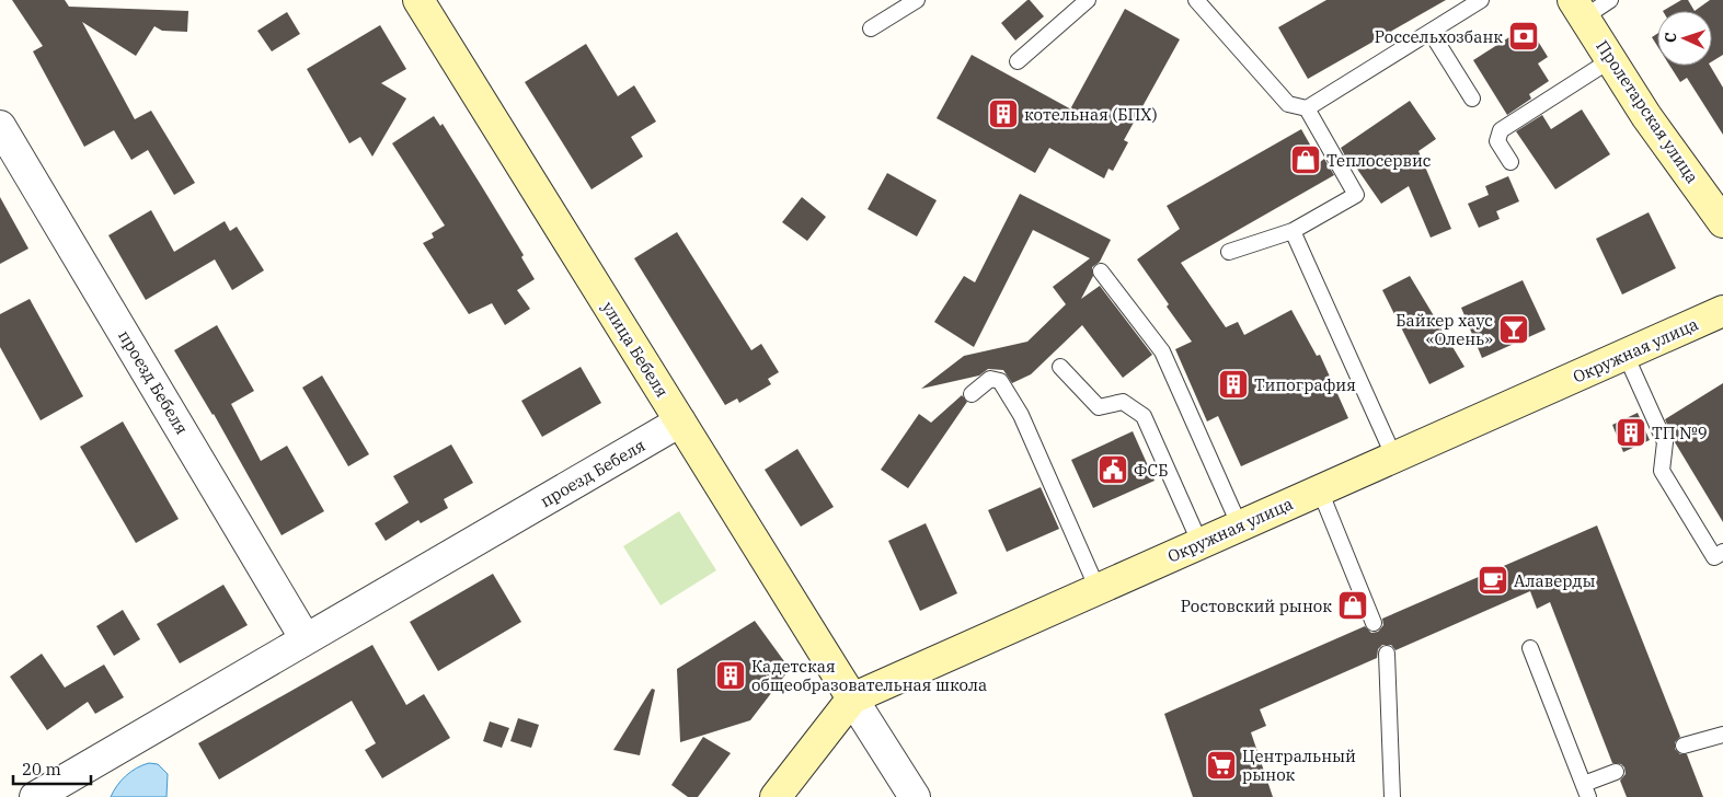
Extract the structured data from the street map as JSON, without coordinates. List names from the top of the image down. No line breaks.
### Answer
{"streets":{"main road":["Пролетарская улица","улица Бебеля","Окружная улица"],"street":["проезд Бебеля"]},"crossings":[["улица Бебеля","Окружная улица"],["улица Бебеля","проезд Бебеля"]],"places":{"bank":["Россельхозбанк"],"building":["котельная (БПХ)","Типография","ТП №9","Кадетская общеобразовательная школа"],"shop":["Теплосервис","Ростовский рынок"],"bar":["Байкер хаус «Олень»"],"public building":["ФСБ"],"cafe":["Алаверды"],"supermarket":["Центральный рынок"]},"scale_bar":"20 m","north":"left"}
